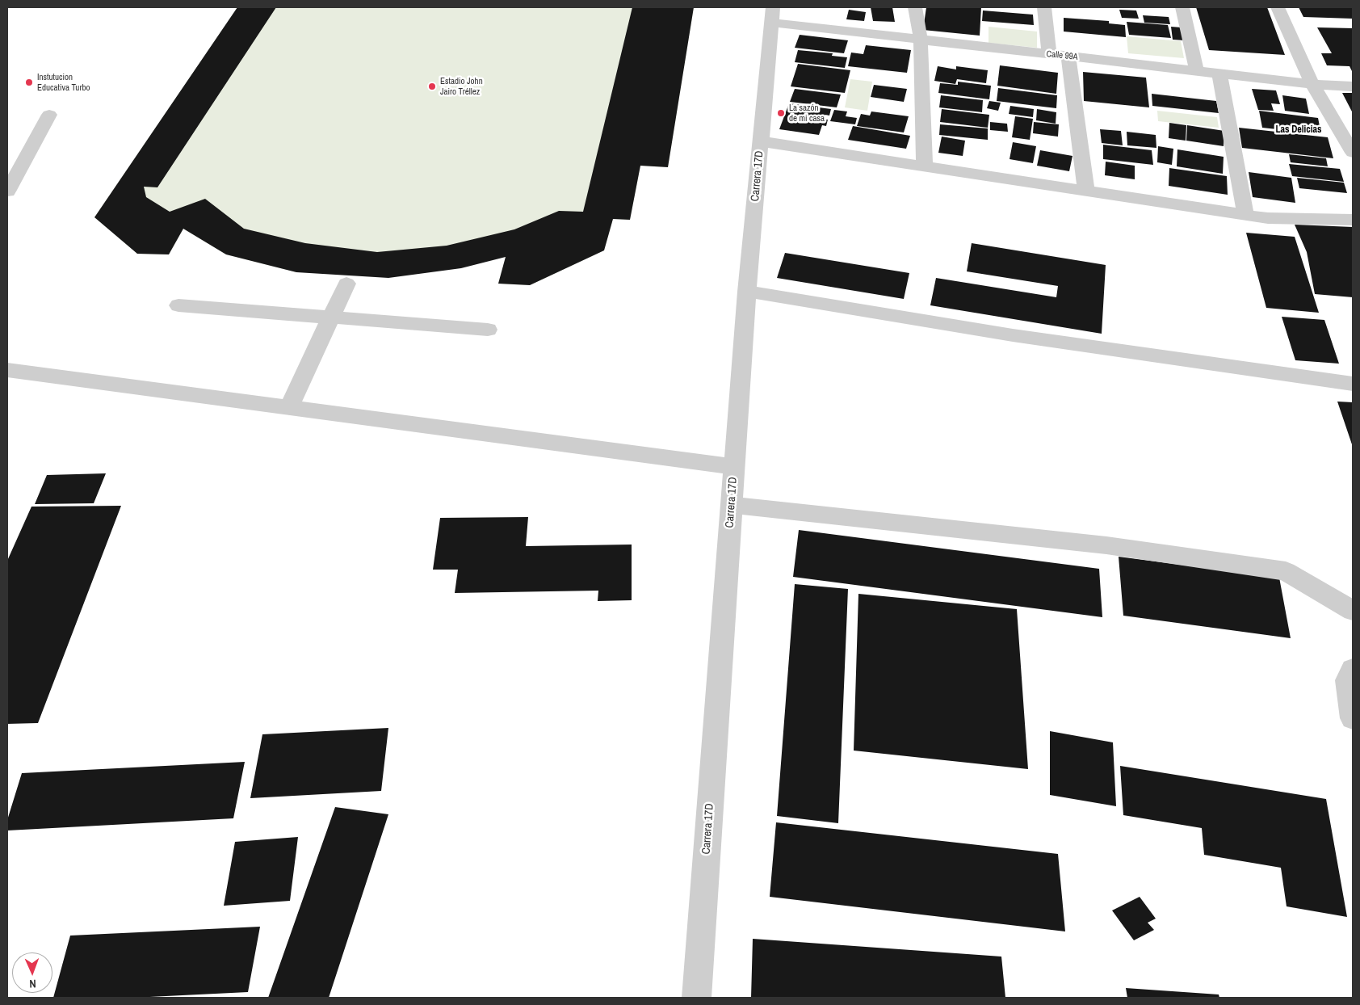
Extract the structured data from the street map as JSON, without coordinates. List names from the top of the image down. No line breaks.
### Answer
{"streets":{"street":["Calle 99A","Carrera 17D"]},"crossings":[["Calle 99A","Carrera 17D"]],"districts":["Las Delicias"],"places":["Instutucion Educativa Turbo","Estadio John Jairo Tréllez","La sazón de mi casa"],"north":"bottom"}
